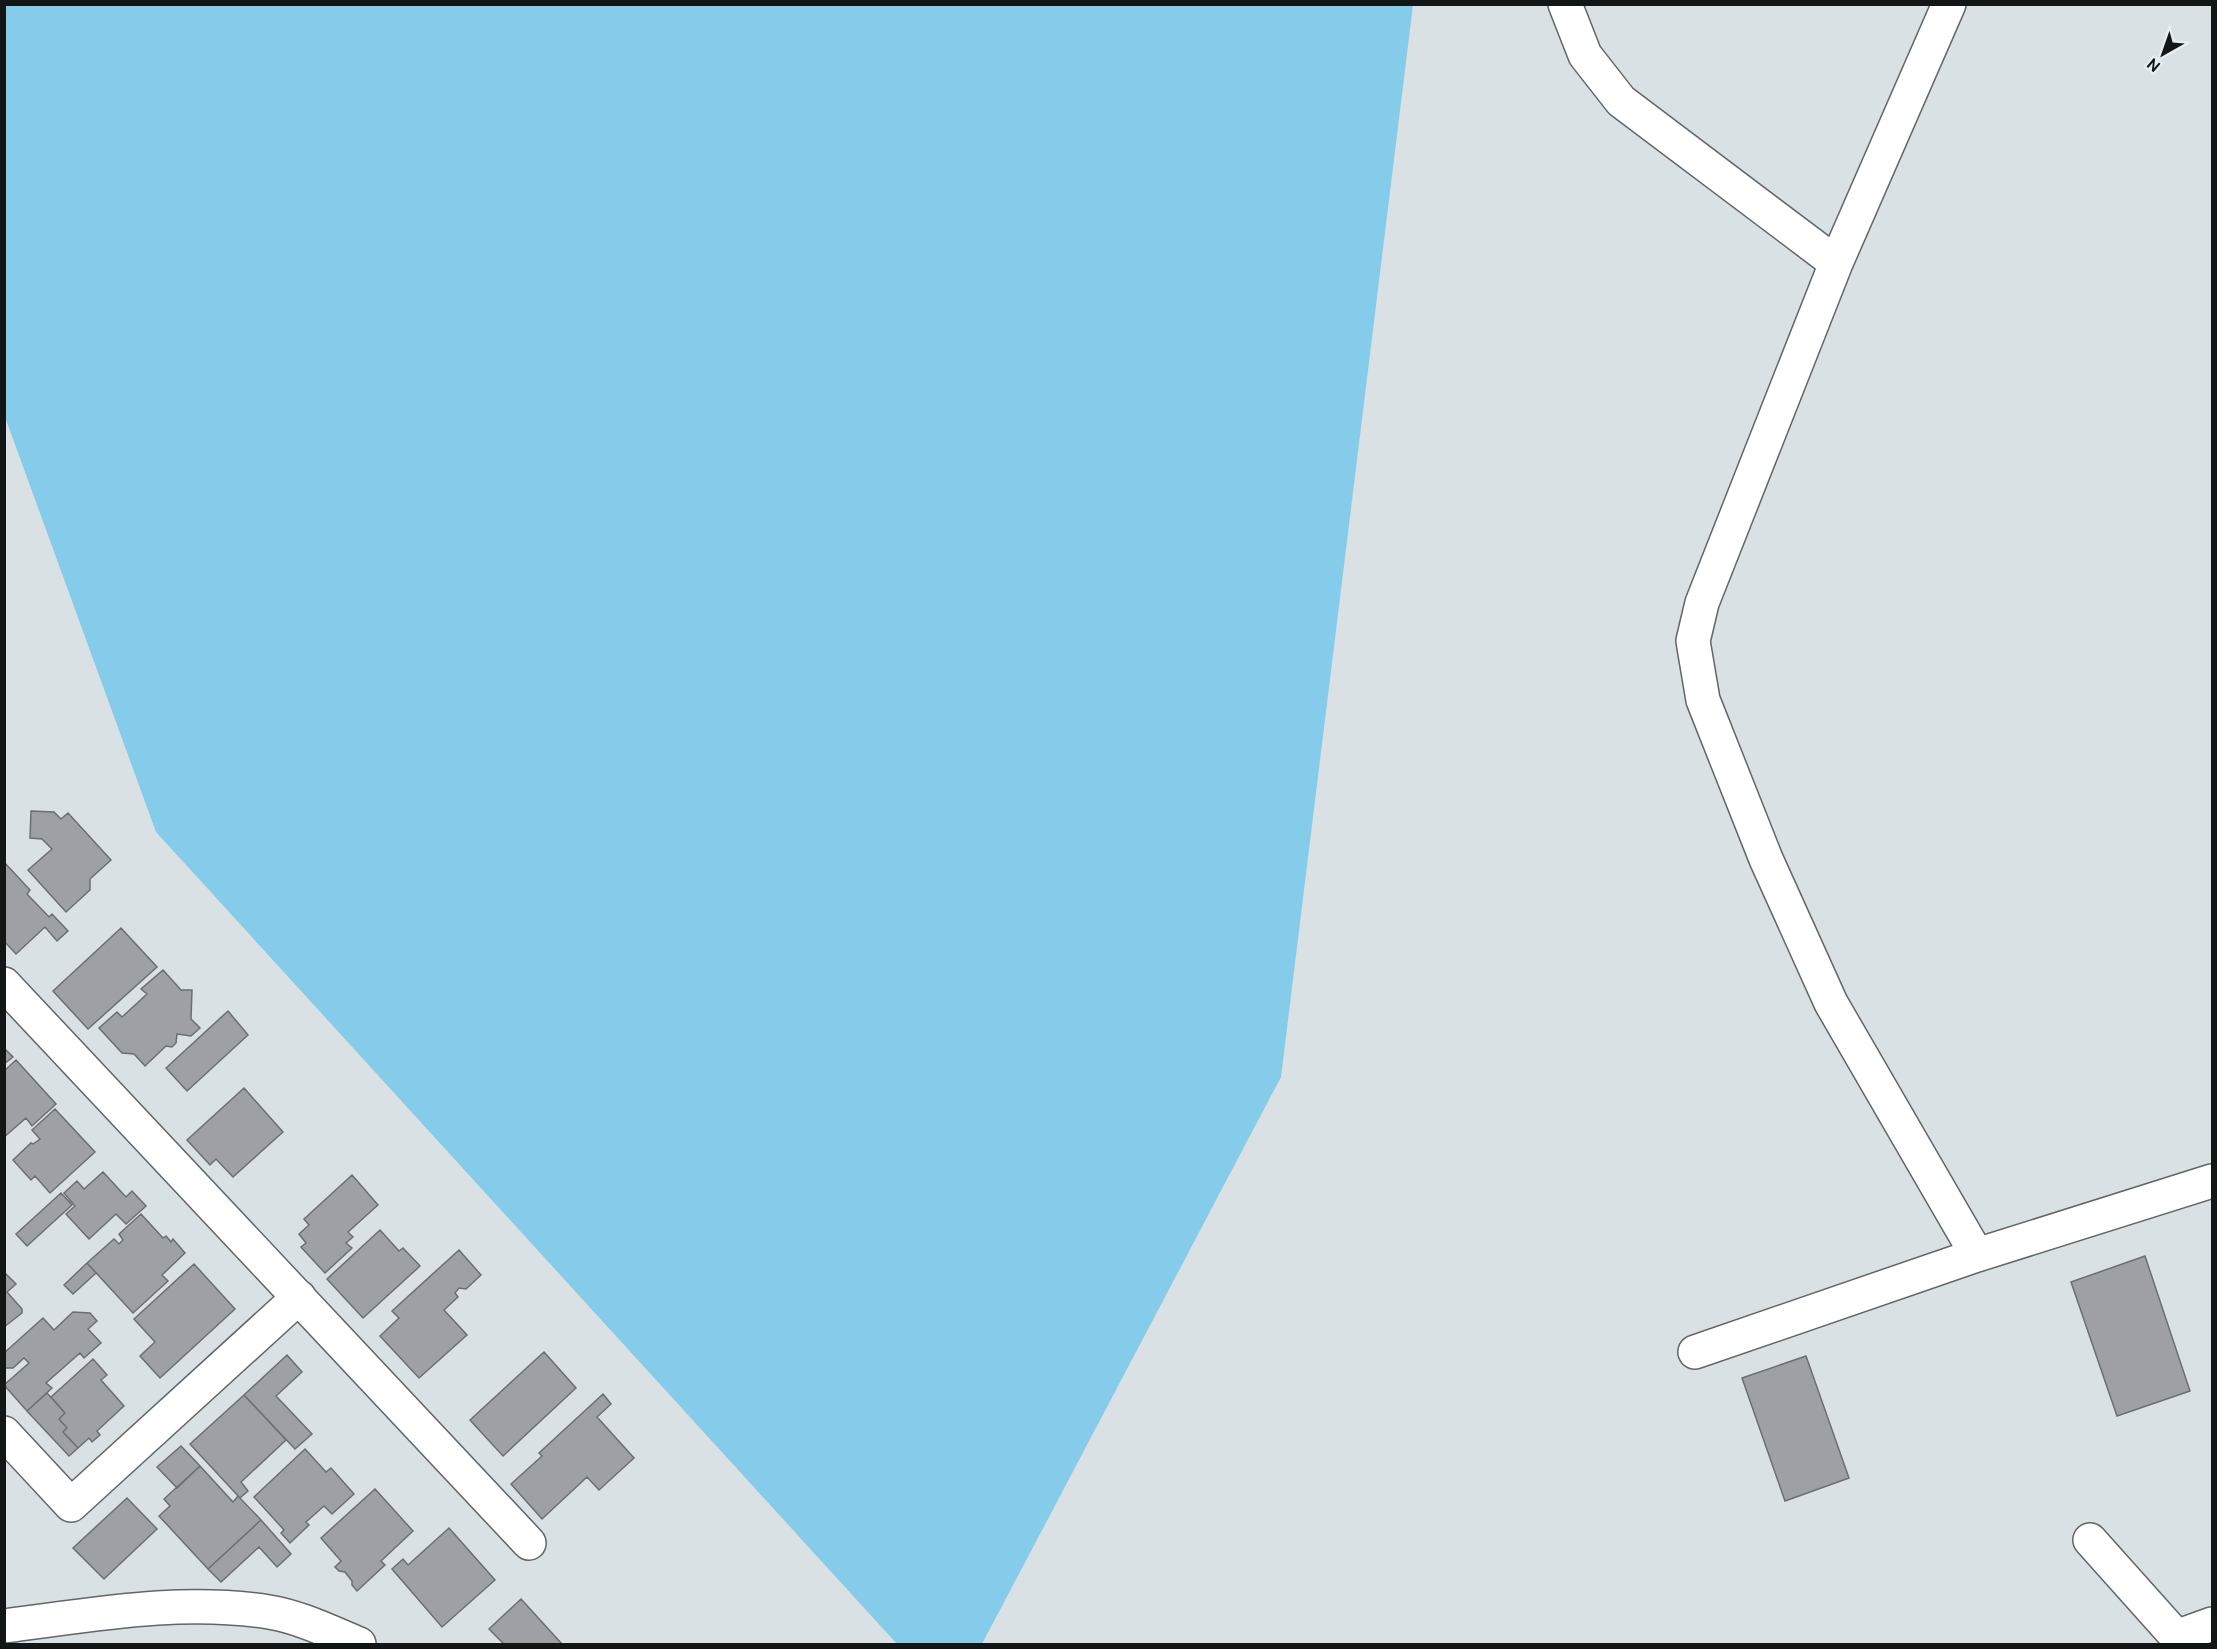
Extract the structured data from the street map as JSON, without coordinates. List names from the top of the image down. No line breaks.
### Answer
{"north":"bottom left"}
